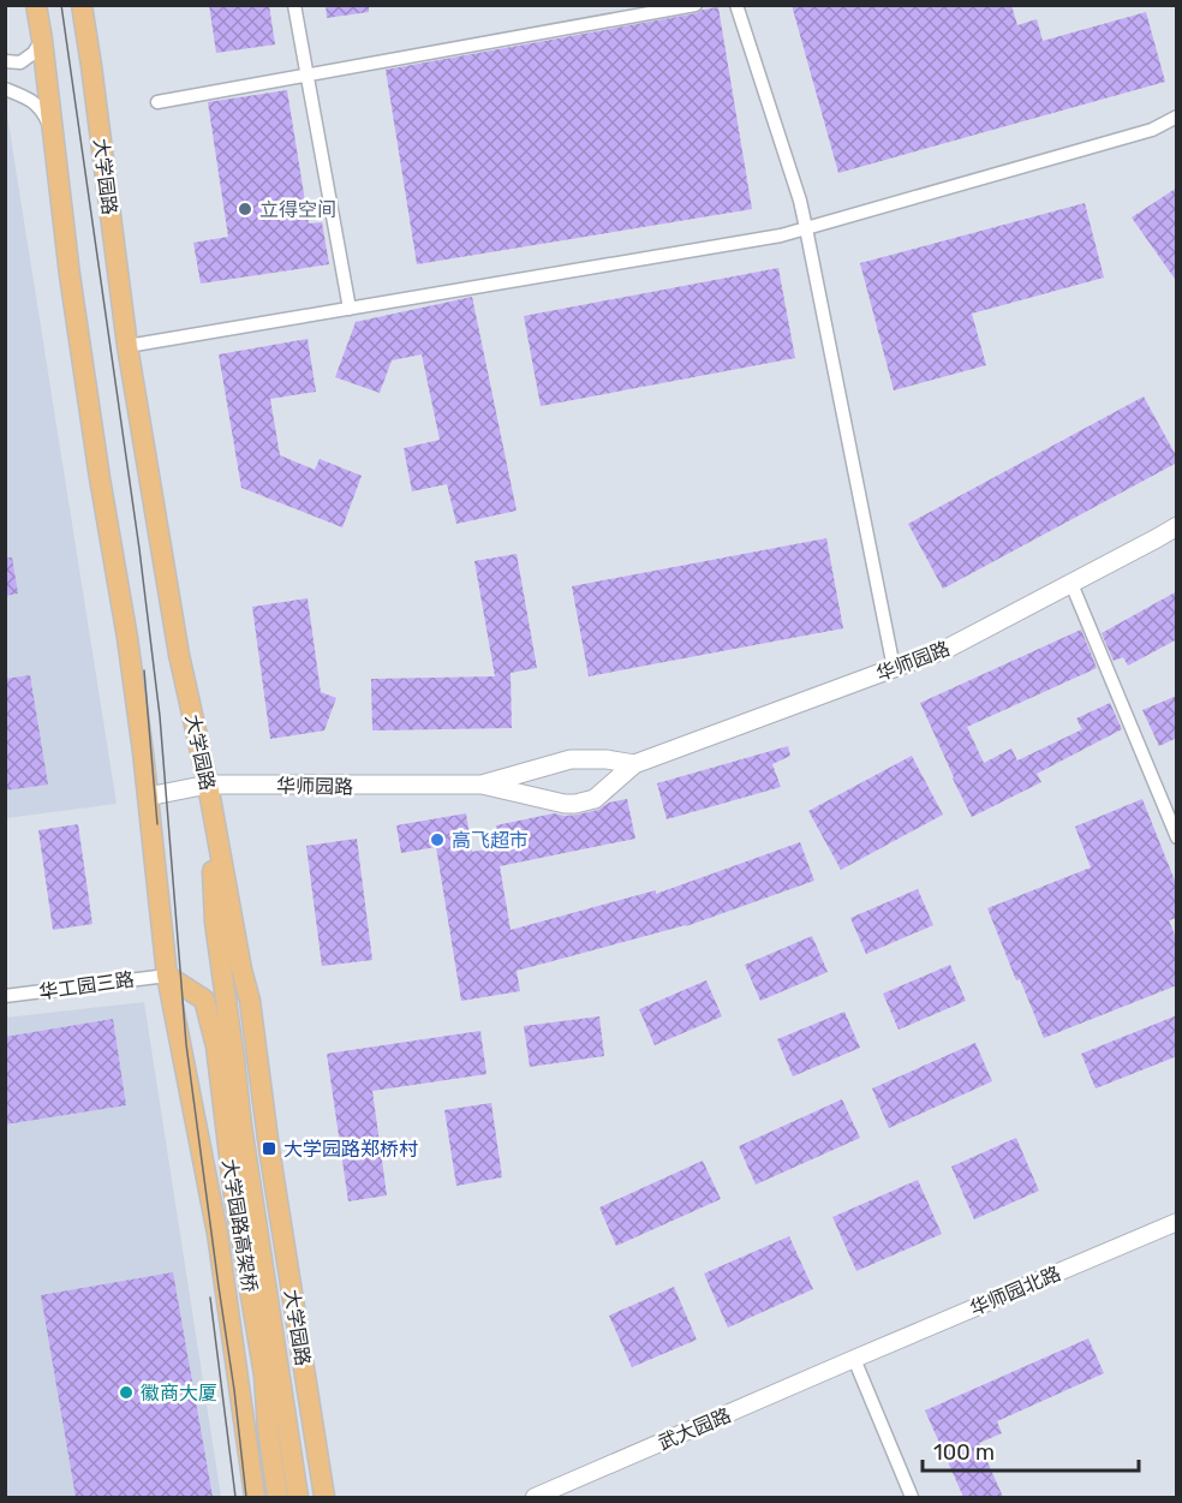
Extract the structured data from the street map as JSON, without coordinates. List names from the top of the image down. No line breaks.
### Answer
{"streets":{"main road":["大学园路","华师园路","大学园路高架桥"],"street":["华工园三路","华师园北路","武大园路"]},"crossings":[["大学园路","华师园路"],["大学园路","大学园路高架桥"],["华工园三路","大学园路高架桥"],["华师园北路","武大园路"]],"places":{"other":["立得空间","高飞超市","徽商大厦"],"transit":["大学园路郑桥村"]},"scale_bar":"100 m"}
